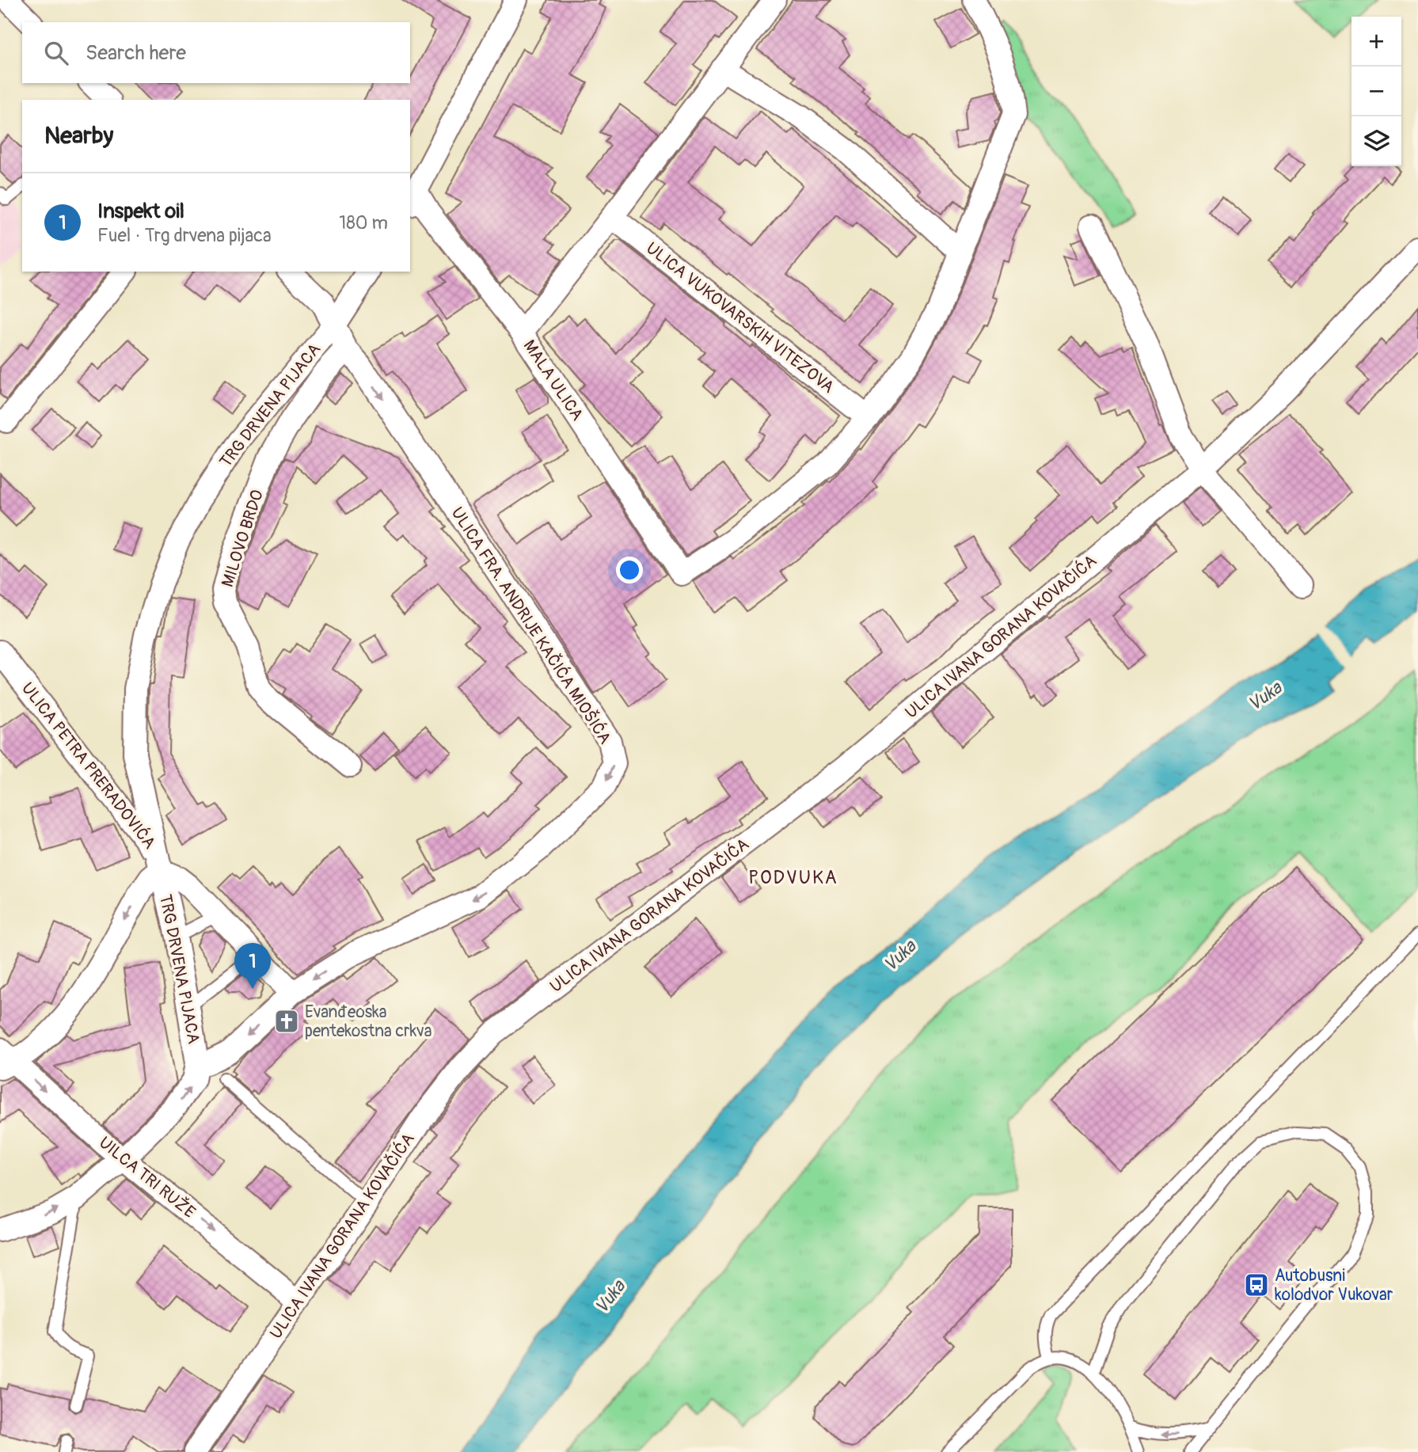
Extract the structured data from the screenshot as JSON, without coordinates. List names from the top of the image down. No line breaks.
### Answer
{"streets":{"street":["ULICA VUKOVARSKIH VITEZOVA","MALA ULICA","TRG DRVENA PIJACA","MILOVO BRDO","ULICA FRA. ANDRIJE KAČIĆA MIOŠIĆA","ULICA IVANA GORANA KOVAČIĆA","ULICA PETRA PRERADOVIĆA","UILCA TRI RUŽE"]},"crossings":[["ULICA VUKOVARSKIH VITEZOVA","MALA ULICA"],["TRG DRVENA PIJACA","ULICA FRA. ANDRIJE KAČIĆA MIOŠIĆA"],["TRG DRVENA PIJACA","ULICA PETRA PRERADOVIĆA"],["MILOVO BRDO","ULICA FRA. ANDRIJE KAČIĆA MIOŠIĆA"],["ULICA IVANA GORANA KOVAČIĆA","UILCA TRI RUŽE"]],"one_way":["UILCA TRI RUŽE"],"districts":["PODVUKA"],"water":["Vuka"],"places":{"church":["Evanđeoska pentekostna crkva"],"bus stop":["Autobusni kolodvor Vukovar"]},"page":{"map_buttons":["+","−"],"search":"Search here","heading":"Nearby","list":[{"mark":"1","name":"Inspekt oil","note":"Fuel · Trg drvena pijaca","value":"180 m"}],"pins":"1"}}
